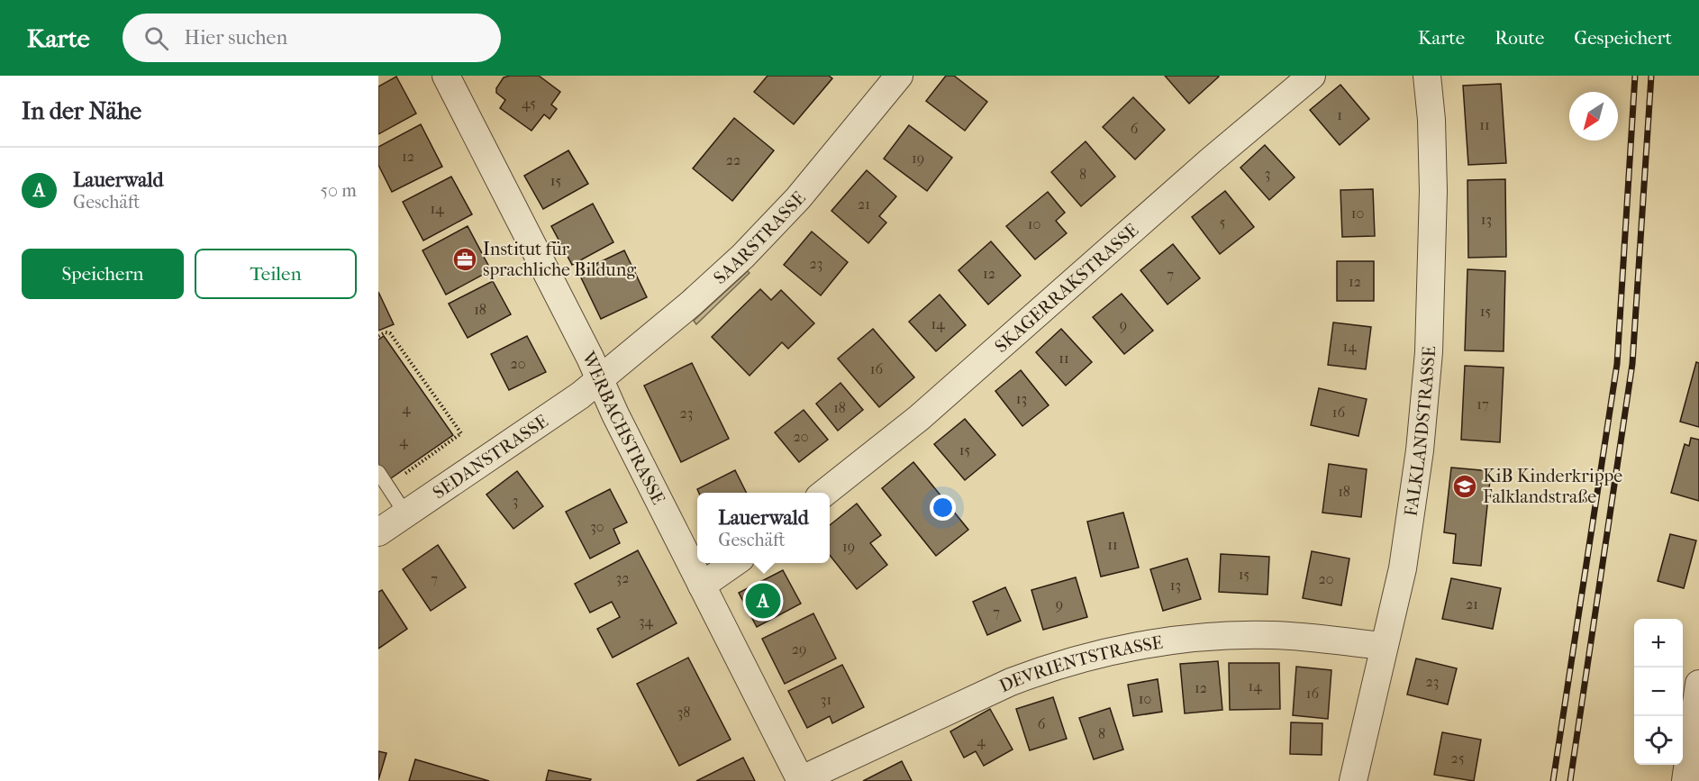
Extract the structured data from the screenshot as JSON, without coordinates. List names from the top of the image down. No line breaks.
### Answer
{"streets":{"street":["SAARSTRASSE","SKAGERRAKSTRASSE","WERBACHSTRASSE","FALKLANDSTRASSE","SEDANSTRASSE","DEVRIENTSTRASSE"]},"crossings":[["SAARSTRASSE","WERBACHSTRASSE"],["SAARSTRASSE","SEDANSTRASSE"],["WERBACHSTRASSE","SEDANSTRASSE"],["WERBACHSTRASSE","DEVRIENTSTRASSE"],["FALKLANDSTRASSE","DEVRIENTSTRASSE"]],"places":{"office":["Institut für sprachliche Bildung"],"school or university":["KiB Kinderkrippe Falklandstraße"]},"house_numbers":["45","1","11","6","12","19","22","3","8","15","21","14","10","13","5","10","23","12","7","12","18","15","14","9","14","11","20","16","13","17","18","4","16","23","20","4","15","18","3","30","11","19","15","32","7","20","13","9","21","7","34","29","23","14","12","16","10","31","38","6","8","4","25"],"north":"bottom left","page":{"header":"Karte","search":"Hier suchen","nav":["Karte","Route","Gespeichert"],"heading":"In der Nähe","list":[{"mark":"A","name":"Lauerwald","note":"Geschäft","value":"50 m"}],"buttons":["Speichern","Teilen"],"popup":["Lauerwald","Geschäft"],"pins":"A","map_buttons":["+","−"]}}
